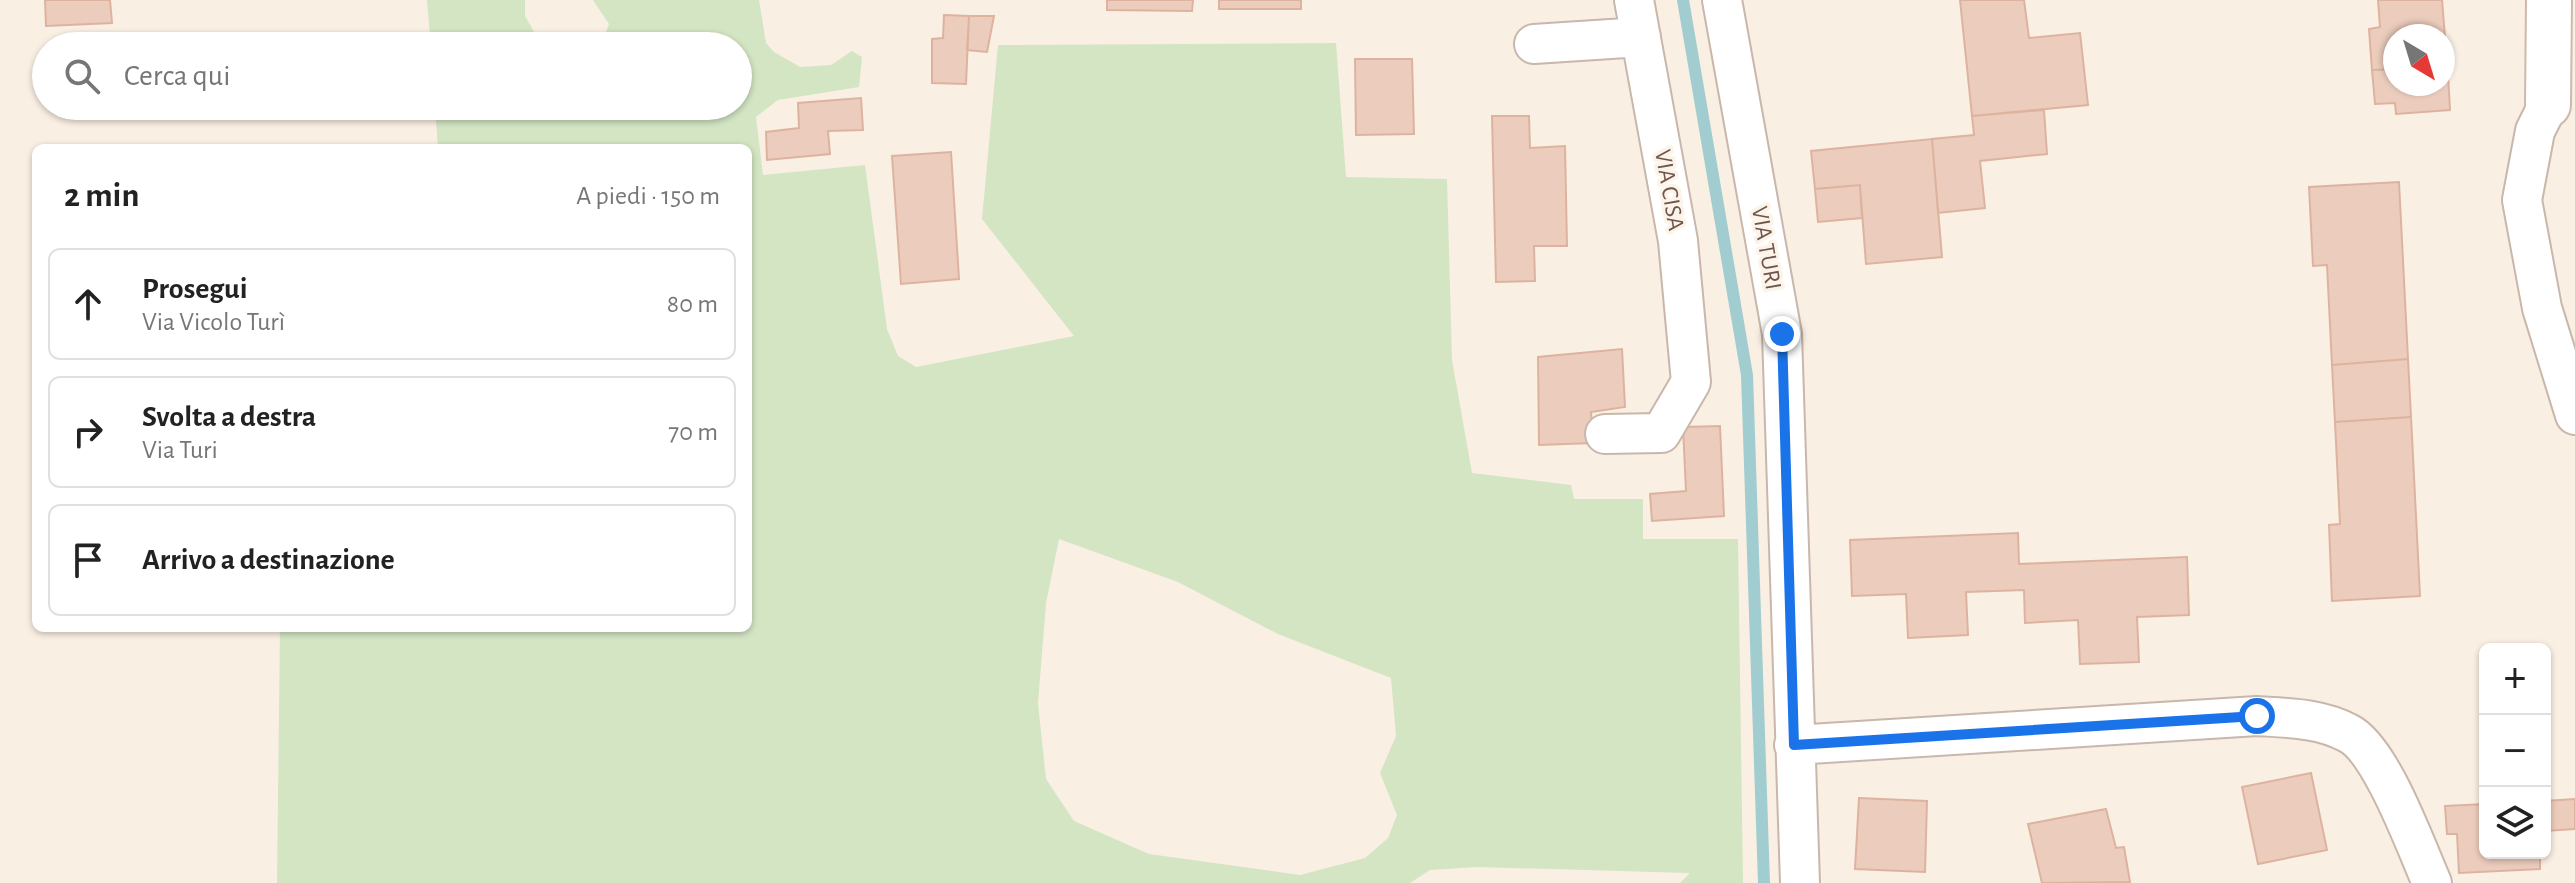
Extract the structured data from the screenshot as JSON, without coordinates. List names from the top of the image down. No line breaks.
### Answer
{"streets":{"street":["VIA CISA","VIA TURI"]},"north":"bottom right","page":{"search":"Cerca qui","heading":["2 min","A piedi · 150 m"],"list":[["Prosegui","Via Vicolo Turì","80 m"],["Svolta a destra","Via Turi","70 m"],"Arrivo a destinazione"],"map_buttons":["+","−"]}}
